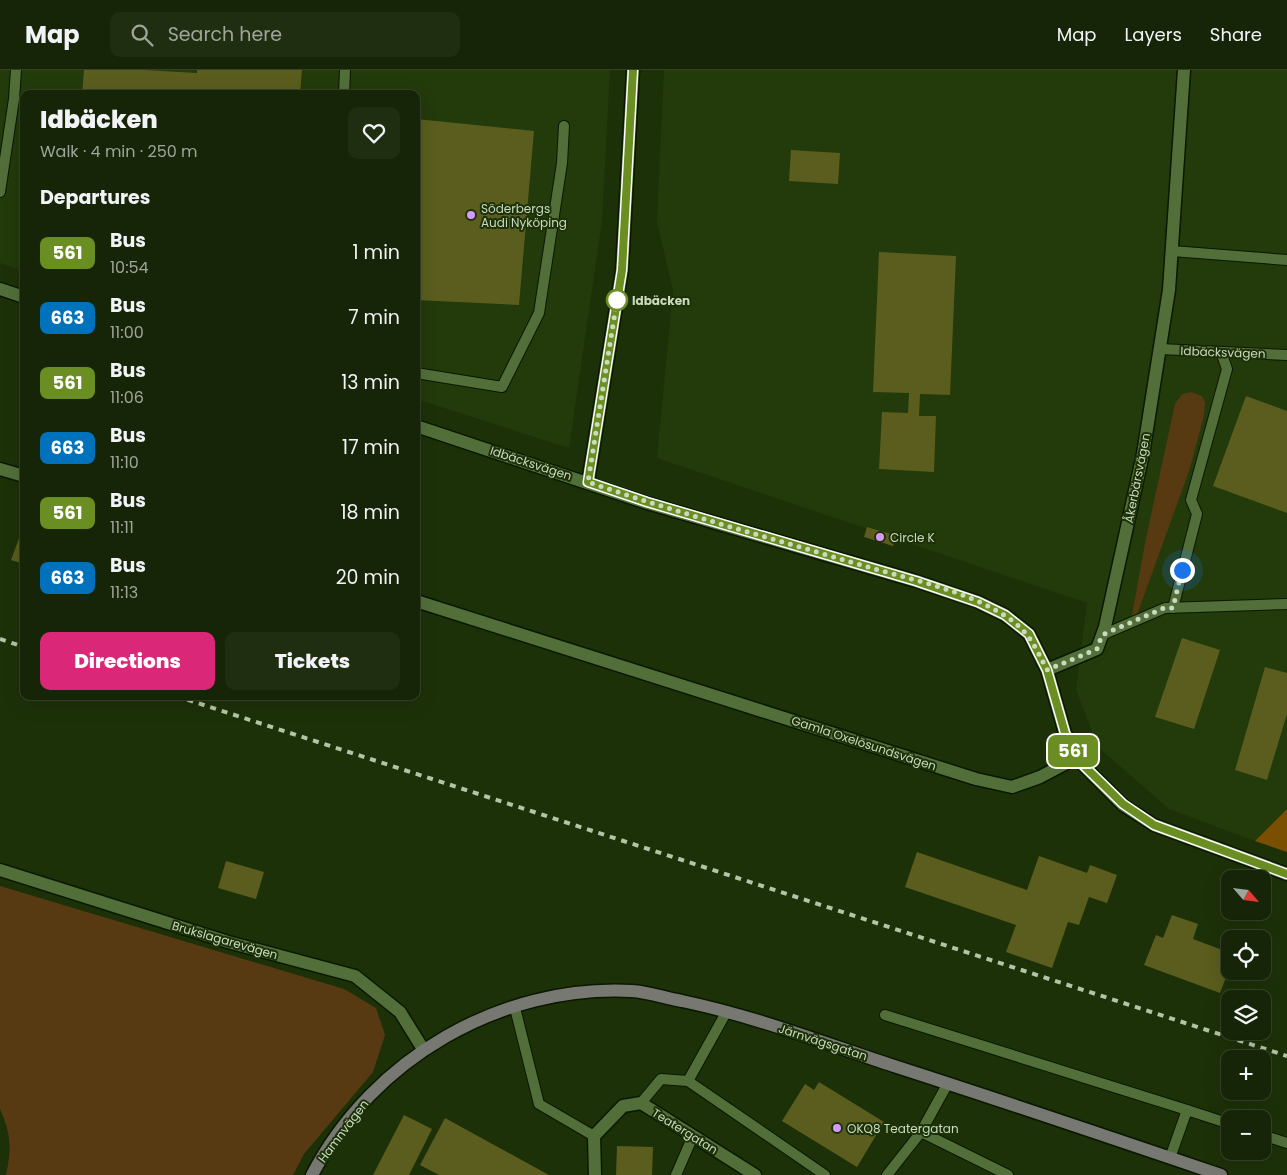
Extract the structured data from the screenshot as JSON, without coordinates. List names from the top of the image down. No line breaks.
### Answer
{"streets":{"main road":["Järnvägsgatan","Hamnvägen"],"street":["Idbäcksvägen","Åkerbärsvägen","Gamla Oxelösundsvägen","Brukslagarevägen","Teatergatan"]},"crossings":[["Idbäcksvägen","Åkerbärsvägen"],["Idbäcksvägen","Gamla Oxelösundsvägen"],["Brukslagarevägen","Järnvägsgatan"],["Brukslagarevägen","Hamnvägen"],["Järnvägsgatan","Hamnvägen"]],"places":["Söderbergs Audi Nyköping","Idbäcken","Circle K","OKQ8 Teatergatan"],"lines":["bus line 561"],"north":"bottom right","page":{"header":"Map","search":"Search here","nav":["Map","Layers","Share"],"on_map":"561","heading":[["Idbäcken","Walk · 4 min · 250 m"],"Departures"],"list":[{"mark":"561","name":"Bus","note":"10:54","value":"1 min"},{"mark":"663","name":"Bus","note":"11:00","value":"7 min"},{"mark":"561","name":"Bus","note":"11:06","value":"13 min"},{"mark":"663","name":"Bus","note":"11:10","value":"17 min"},{"mark":"561","name":"Bus","note":"11:11","value":"18 min"},{"mark":"663","name":"Bus","note":"11:13","value":"20 min"}],"buttons":["Directions","Tickets"],"map_buttons":["+","−"]}}
